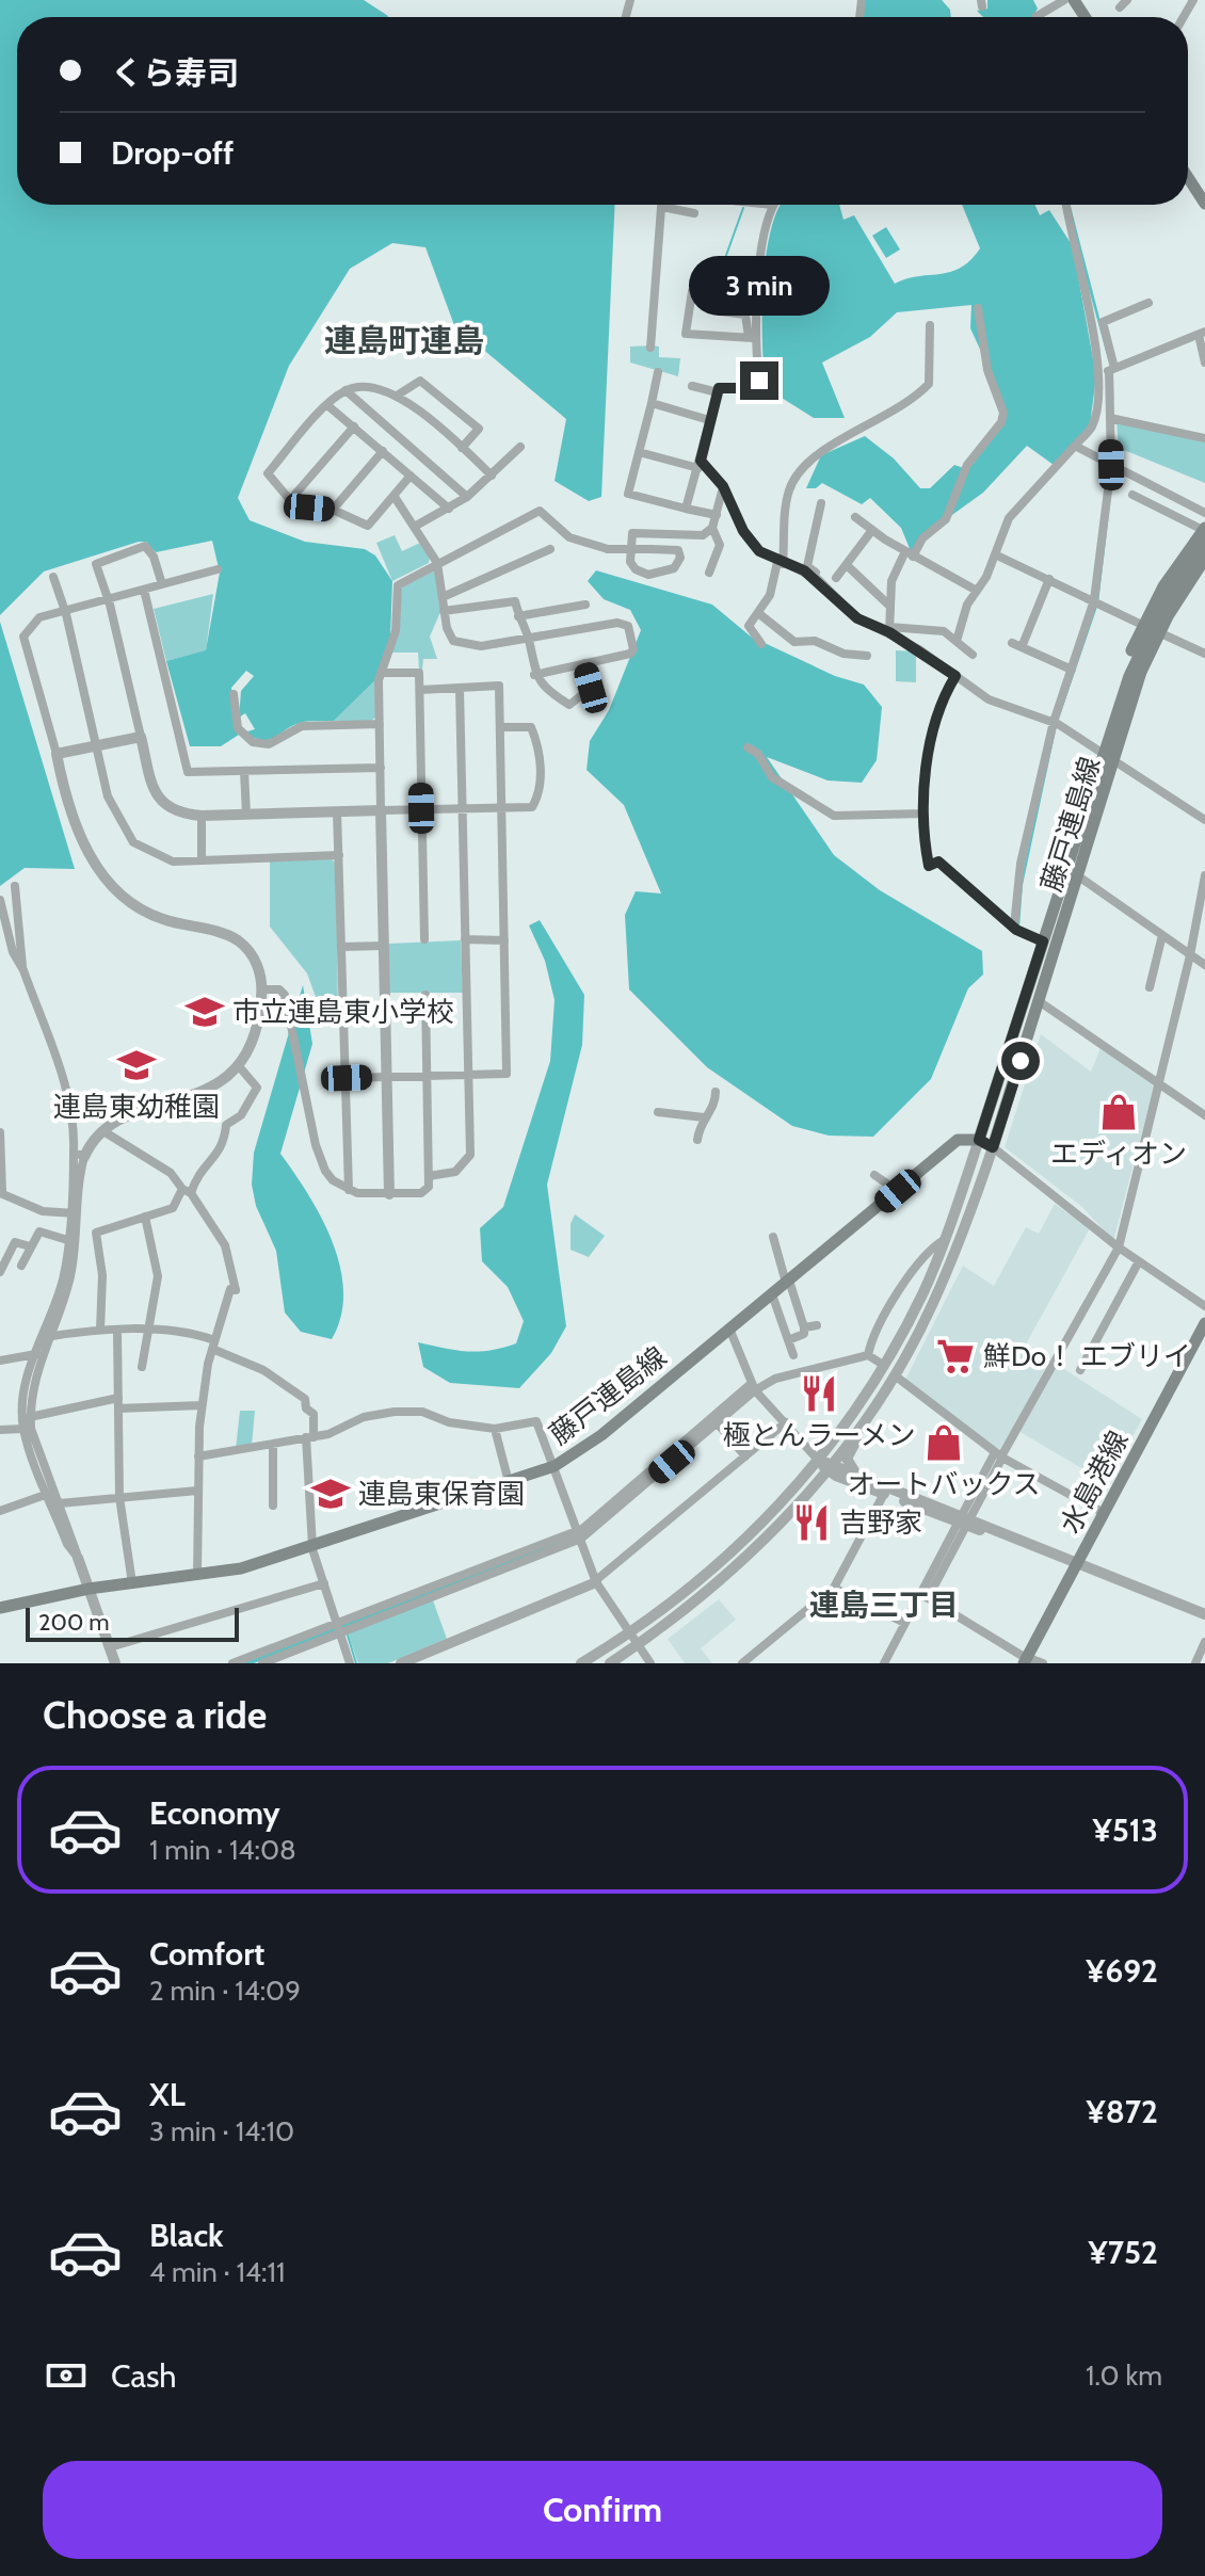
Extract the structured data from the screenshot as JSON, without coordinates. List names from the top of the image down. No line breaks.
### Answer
{"streets":{"main road":["藤戸連島線","水島港線"]},"districts":["連島町連島","連島三丁目"],"places":{"school or university":["市立連島東小学校","連島東幼稚園","連島東保育園"],"shop":["エディオン","オートバックス"],"supermarket":["鮮Do！ エブリイ"],"restaurant":["極とんラーメン","吉野家"]},"scale_bar":"200 m","page":{"banner":["くら寿司","Drop-off"],"bubble":"3 min","scale":"200 m","heading":"Choose a ride","list":[{"name":"Economy","note":"1 min · 14:08","value":"¥513"},{"name":"Comfort","note":"2 min · 14:09","value":"¥692"},{"name":"XL","note":"3 min · 14:10","value":"¥872"},{"name":"Black","note":"4 min · 14:11","value":"¥752"}],"pay":["Cash","1.0 km"],"buttons":"Confirm"}}
